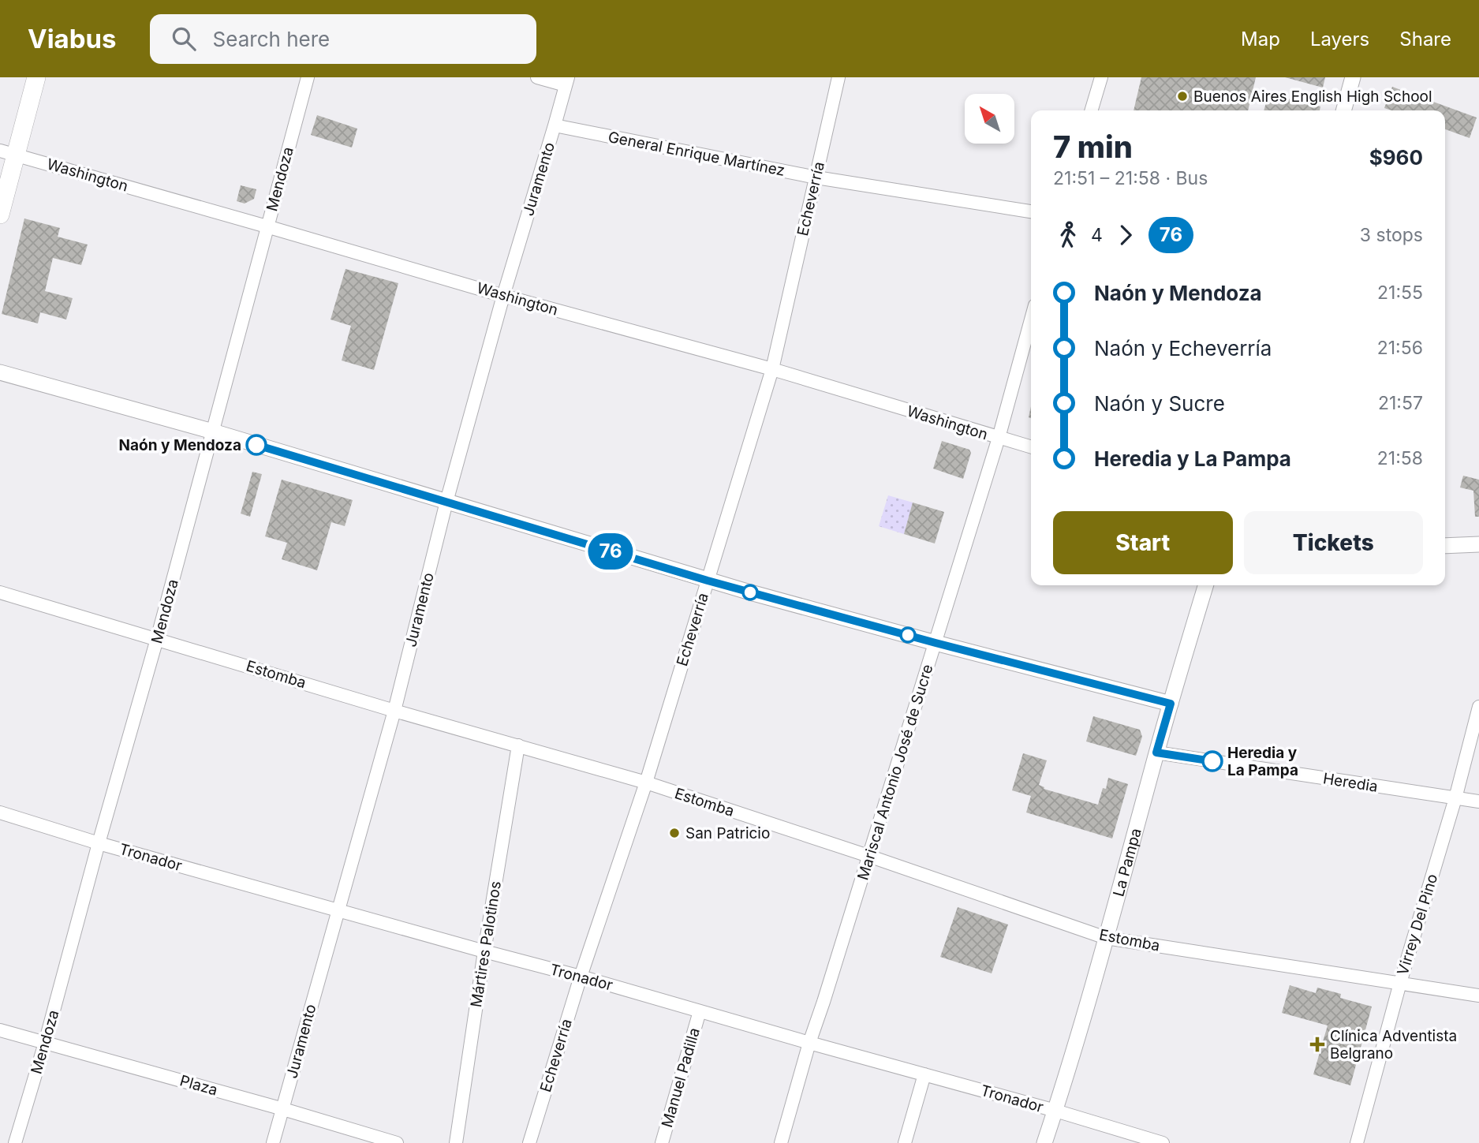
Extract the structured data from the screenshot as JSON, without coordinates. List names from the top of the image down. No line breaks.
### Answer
{"streets":{"street":["General Enrique Martínez","Washington","Mendoza","Juramento","Echeverría","Estomba","Mariscal Antonio José de Sucre","Heredia","Tronador","La Pampa","Virrey Del Pino","Mártires Palotinos","Manuel Padilla","Plaza"]},"crossings":[["General Enrique Martínez","Juramento"],["General Enrique Martínez","Echeverría"],["Washington","Mendoza"],["Washington","Juramento"],["Washington","Echeverría"],["Washington","Mariscal Antonio José de Sucre"],["Mendoza","Estomba"],["Mendoza","Tronador"],["Mendoza","Plaza"],["Juramento","Estomba"],["Juramento","Tronador"],["Juramento","Plaza"],["Echeverría","Estomba"],["Echeverría","Tronador"],["Estomba","Mariscal Antonio José de Sucre"],["Estomba","La Pampa"],["Estomba","Virrey Del Pino"],["Estomba","Mártires Palotinos"],["Mariscal Antonio José de Sucre","Tronador"],["Heredia","La Pampa"],["Heredia","Virrey Del Pino"],["Tronador","La Pampa"],["Tronador","Mártires Palotinos"],["Tronador","Manuel Padilla"]],"places":{"other":["Buenos Aires English High School","Naón y Mendoza","Heredia y La Pampa","San Patricio"],"health":["Clínica Adventista Belgrano"]},"lines":["bus line 76"],"north":"top left","page":{"header":"Viabus","search":"Search here","nav":["Map","Layers","Share"],"on_map":"76","heading":["7 min","21:51 – 21:58 · Bus","$960"],"legs":["4","76","3 stops"],"list":[{"name":"Naón y Mendoza","value":"21:55"},{"name":"Naón y Echeverría","value":"21:56"},{"name":"Naón y Sucre","value":"21:57"},{"name":"Heredia y La Pampa","value":"21:58"}],"buttons":["Start","Tickets"]}}
